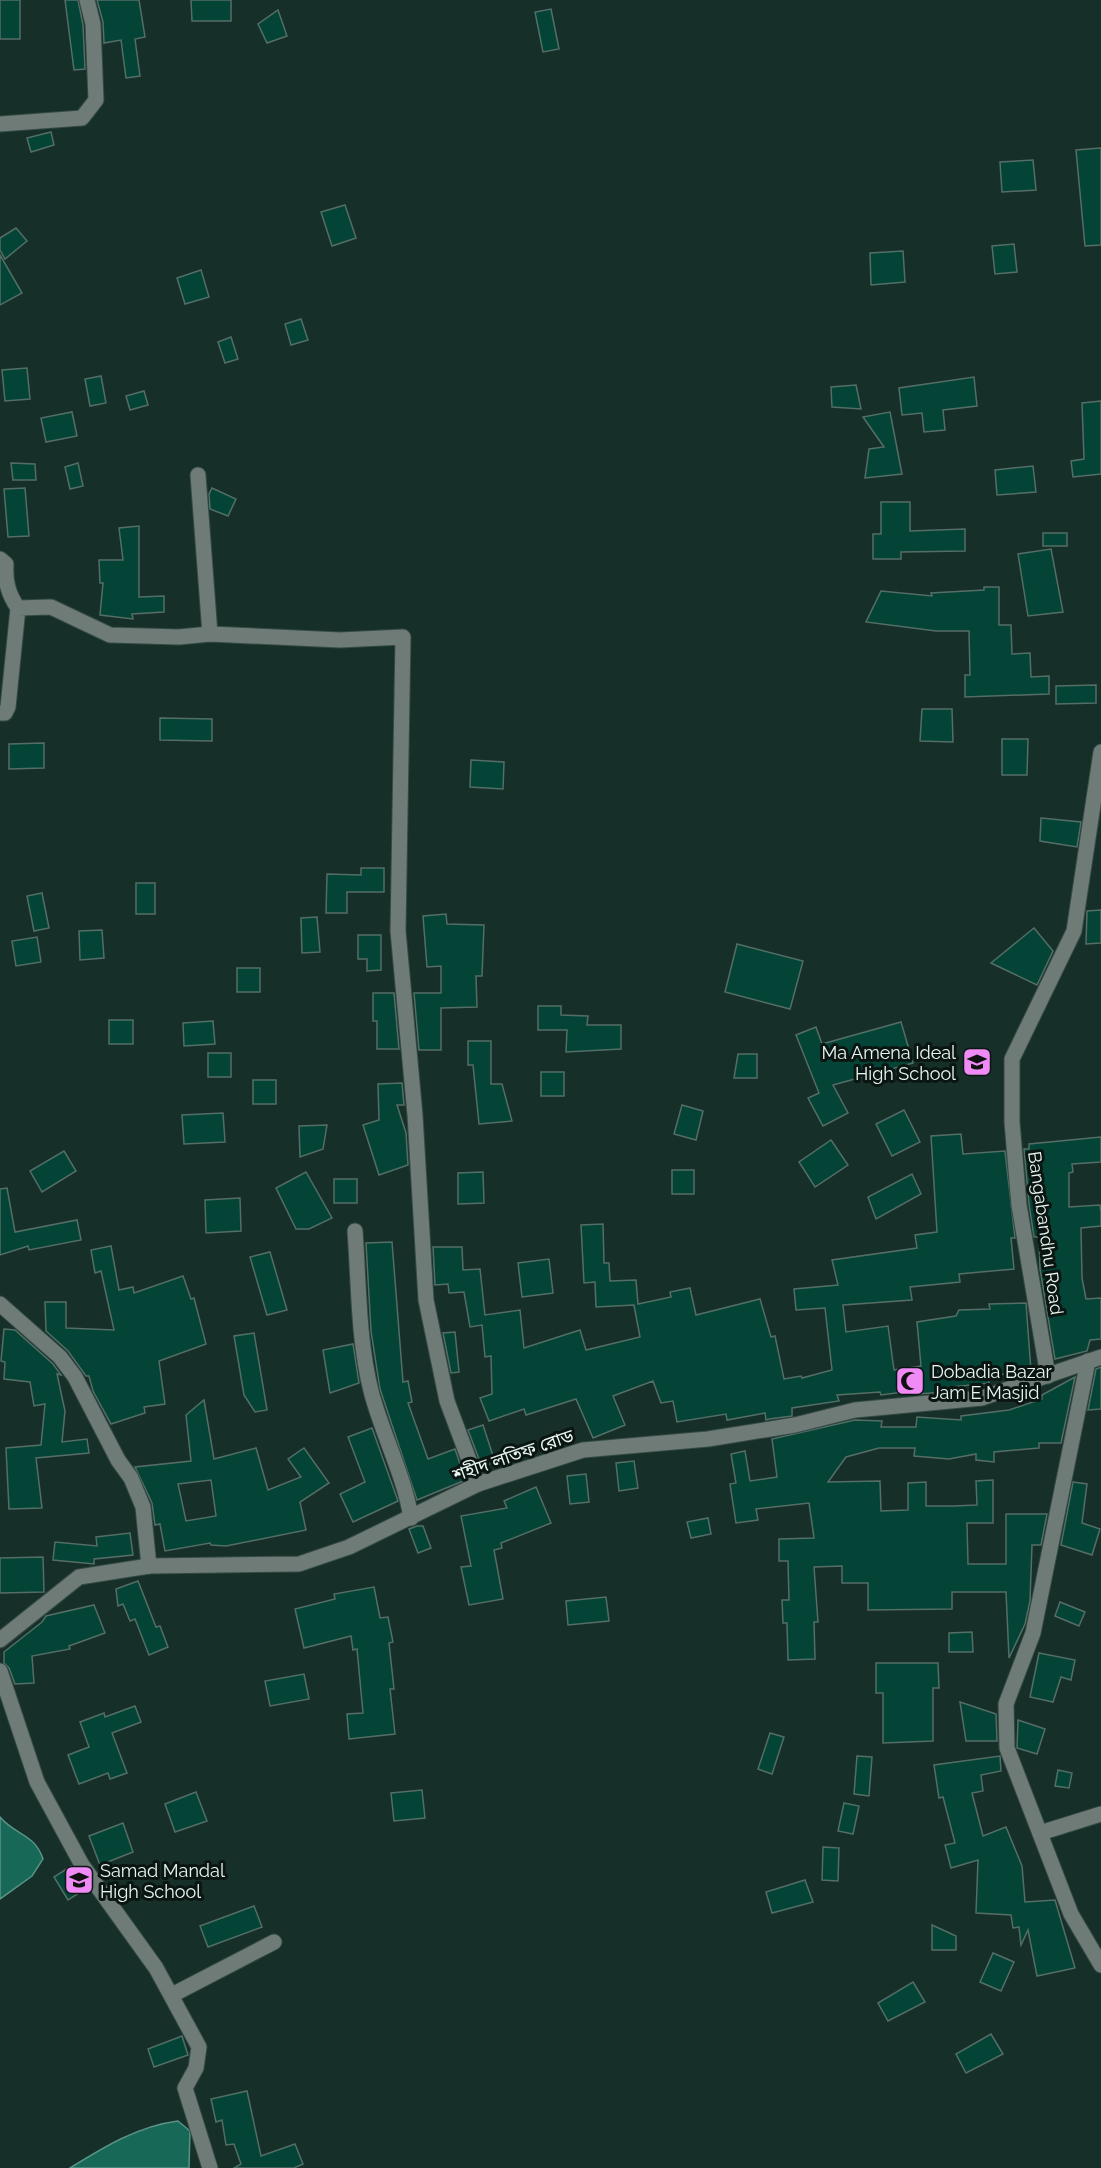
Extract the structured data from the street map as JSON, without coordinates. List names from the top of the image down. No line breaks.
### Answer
{"streets":{"street":["Bangabandhu Road","শহীদ লতিফ রোড"]},"crossings":[["Bangabandhu Road","শহীদ লতিফ রোড"]],"places":{"school or university":["Ma Amena Ideal High School","Samad Mandal High School"],"mosque":["Dobadia Bazar Jam E Masjid"]}}
